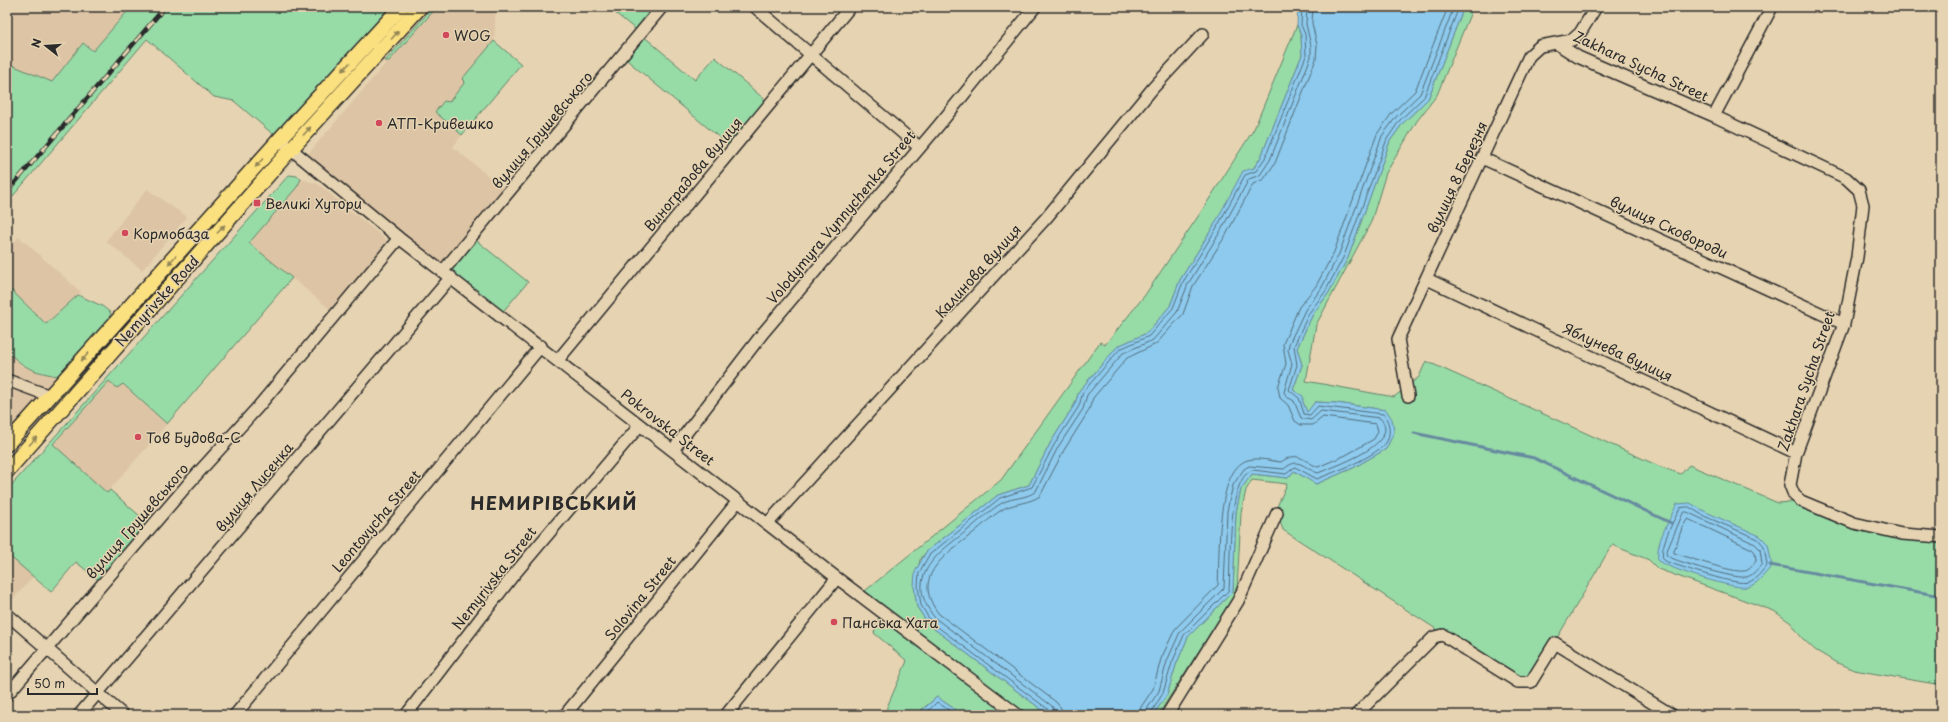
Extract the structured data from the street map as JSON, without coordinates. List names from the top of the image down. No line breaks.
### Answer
{"streets":{"main road":["Nemyrivske Road"],"street":["Zakhara Sycha Street","вулиця Грушевського","Виноградова вулиця","вулиця 8 Березня","Volodymyra Vynnychenka Street","вулиця Сковороди","Калинова вулиця","Яблунева вулиця","Pokrovska Street","вулиця Лисенка","Leontovycha Street","Nemyrivska Street","Solovina Street"]},"crossings":[["Zakhara Sycha Street","вулиця 8 Березня"],["Zakhara Sycha Street","вулиця Сковороди"],["Zakhara Sycha Street","Яблунева вулиця"],["вулиця Грушевського","Pokrovska Street"],["вулиця Грушевського","вулиця Лисенка"],["Виноградова вулиця","Pokrovska Street"],["вулиця 8 Березня","вулиця Сковороди"],["вулиця 8 Березня","Яблунева вулиця"],["Volodymyra Vynnychenka Street","Pokrovska Street"],["Калинова вулиця","Pokrovska Street"],["Nemyrivske Road","Pokrovska Street"],["Pokrovska Street","вулиця Лисенка"],["Pokrovska Street","Leontovycha Street"],["Pokrovska Street","Nemyrivska Street"],["Pokrovska Street","Solovina Street"]],"districts":["НЕМИРІВСЬКИЙ"],"places":{"other":["WOG","АТП-Кривешко","Кормобаза","Тов Будова-С","Панська Хата"],"transit":["Великі Хутори"]},"scale_bar":"50 m","north":"left"}
